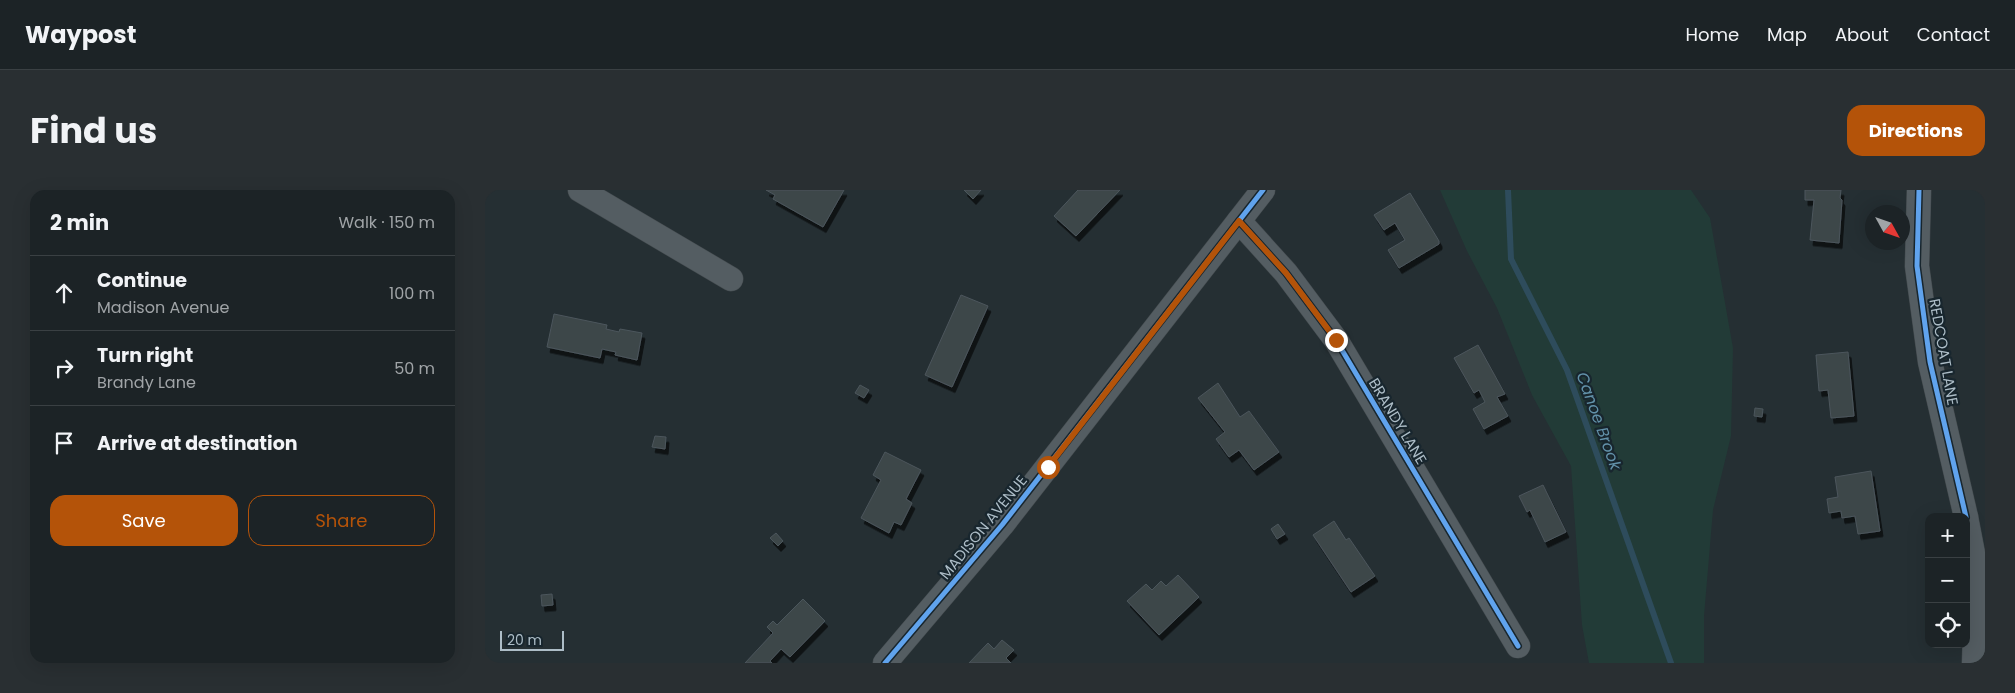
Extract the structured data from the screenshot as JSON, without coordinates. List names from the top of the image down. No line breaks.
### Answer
{"streets":{"street":["REDCOAT LANE","BRANDY LANE","MADISON AVENUE"]},"crossings":[["BRANDY LANE","MADISON AVENUE"]],"water":["Canoe Brook"],"scale_bar":"20 m","north":"bottom right","page":{"header":"Waypost","nav":["Home","Map","About","Contact"],"title":"Find us","buttons":["Directions",["Save","Share"]],"heading":["2 min","Walk · 150 m"],"list":[["Continue","Madison Avenue","100 m"],["Turn right","Brandy Lane","50 m"],"Arrive at destination"],"map_buttons":["+","−"],"scale":"20 m"}}
